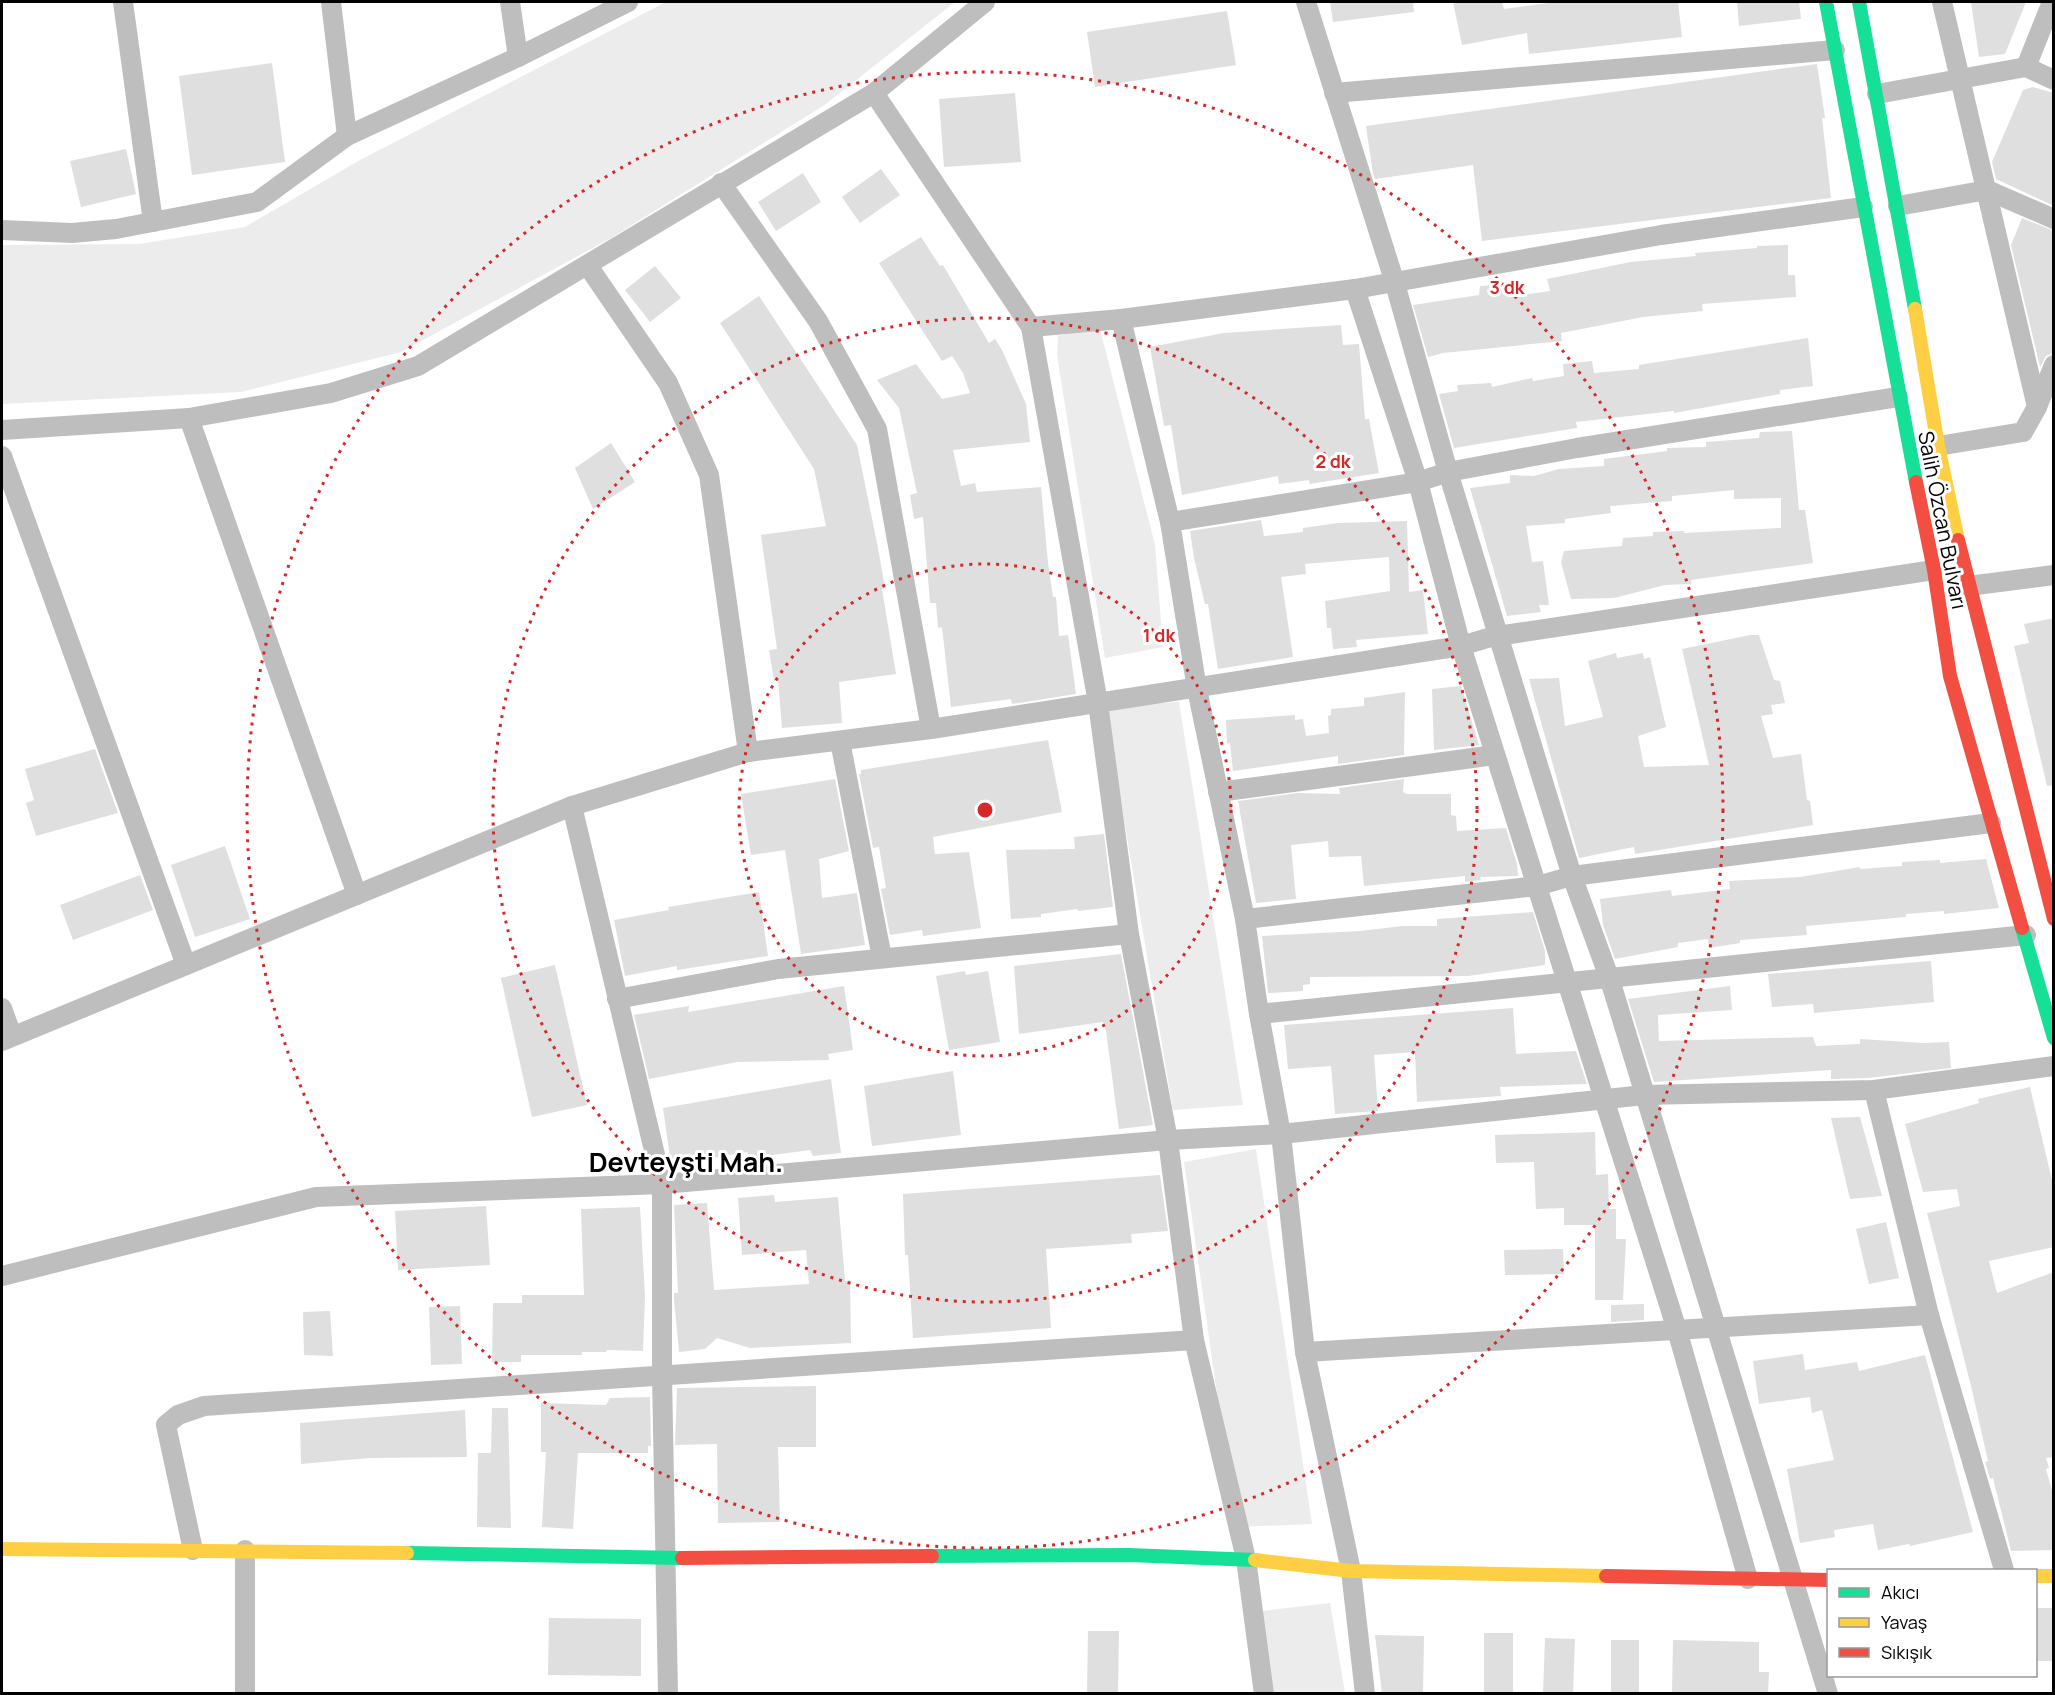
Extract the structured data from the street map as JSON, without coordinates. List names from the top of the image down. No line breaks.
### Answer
{"streets":{"main road":["Salih Özcan Bulvarı"]},"districts":["Devteyşti Mah."],"legend":["Akıcı","Yavaş","Sıkışık"],"rings":["3 dk","2 dk","1 dk"]}
